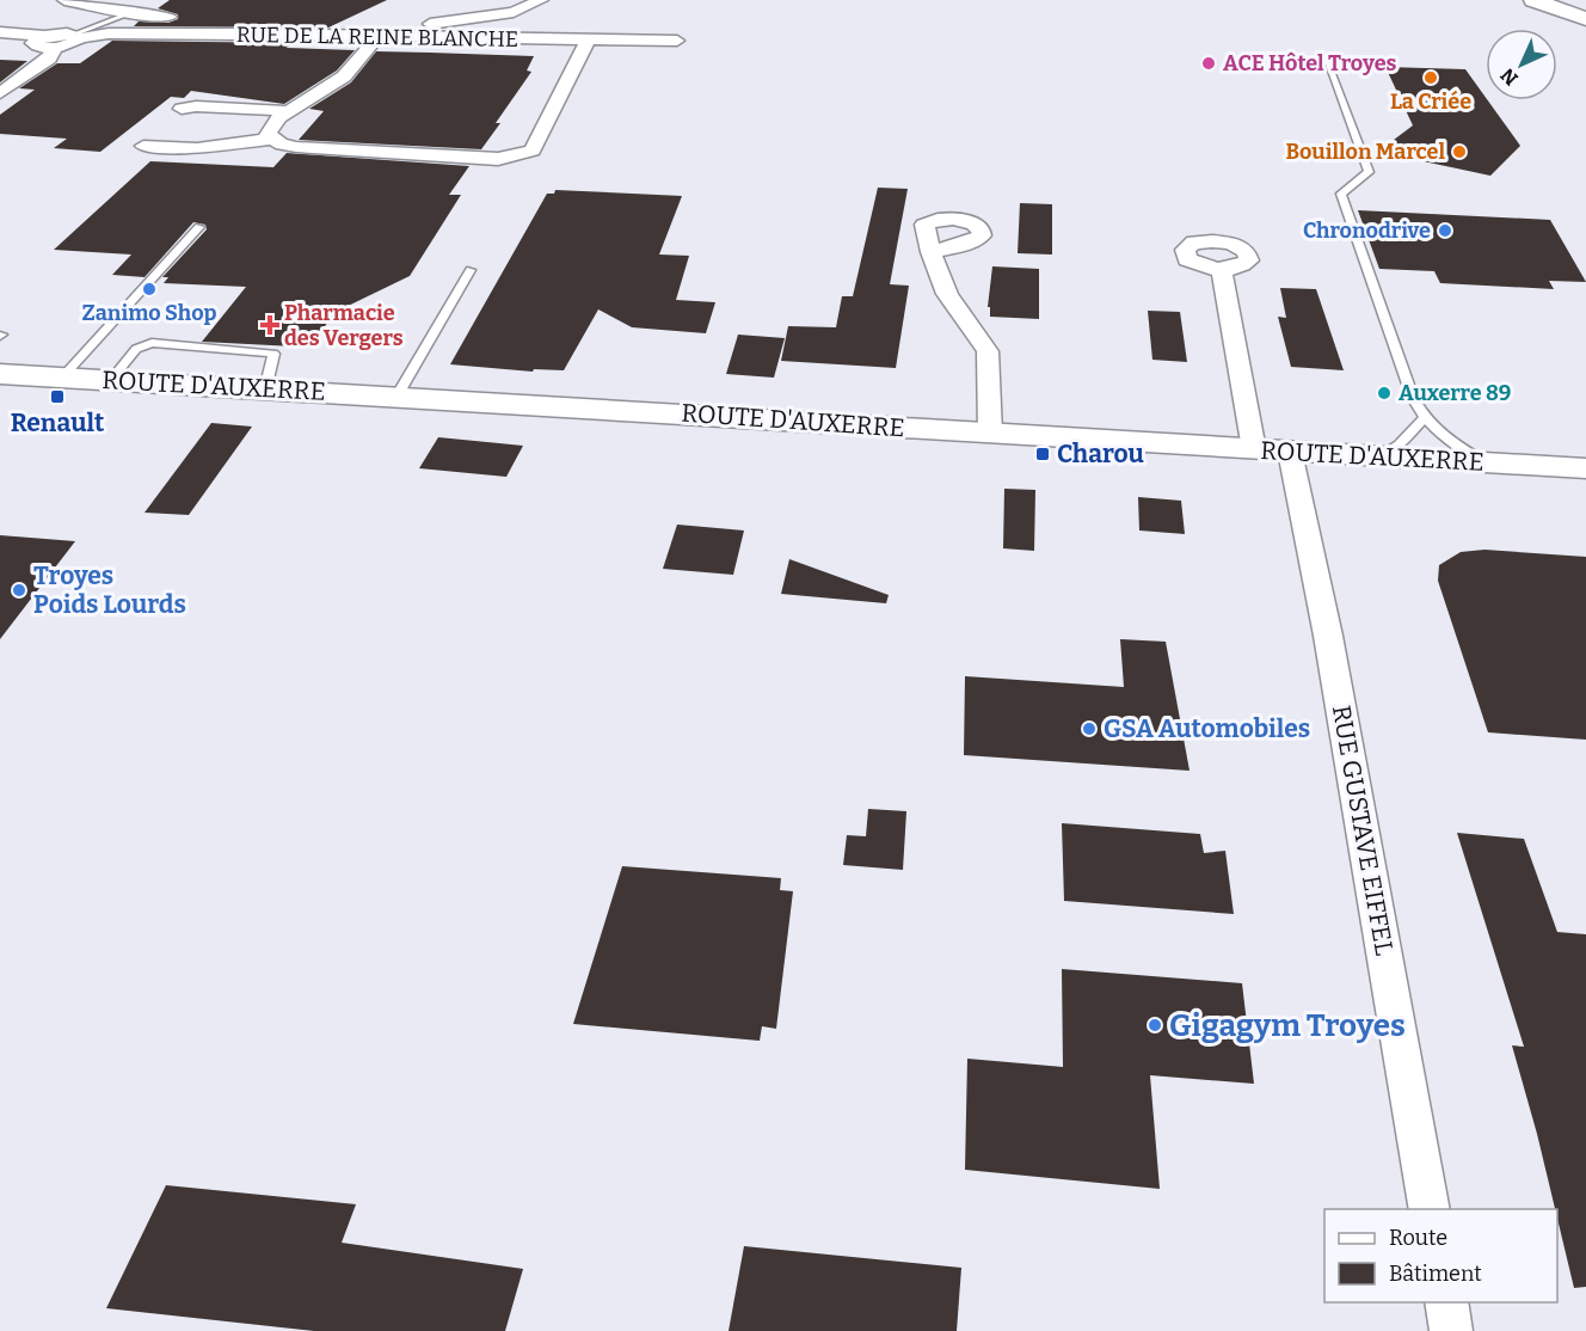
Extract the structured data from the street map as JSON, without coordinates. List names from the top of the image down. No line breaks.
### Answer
{"streets":{"main road":["ROUTE D'AUXERRE"],"street":["RUE DE LA REINE BLANCHE","RUE GUSTAVE EIFFEL"]},"crossings":[["ROUTE D'AUXERRE","RUE GUSTAVE EIFFEL"]],"places":{"other":["ACE Hôtel Troyes","La Criée","Bouillon Marcel","Chronodrive","Zanimo Shop","Auxerre 89","Troyes Poids Lourds","GSA Automobiles","Gigagym Troyes"],"health":["Pharmacie des Vergers"],"transit":["Renault","Charou"]},"legend":["Route","Bâtiment"],"north":"bottom left"}
